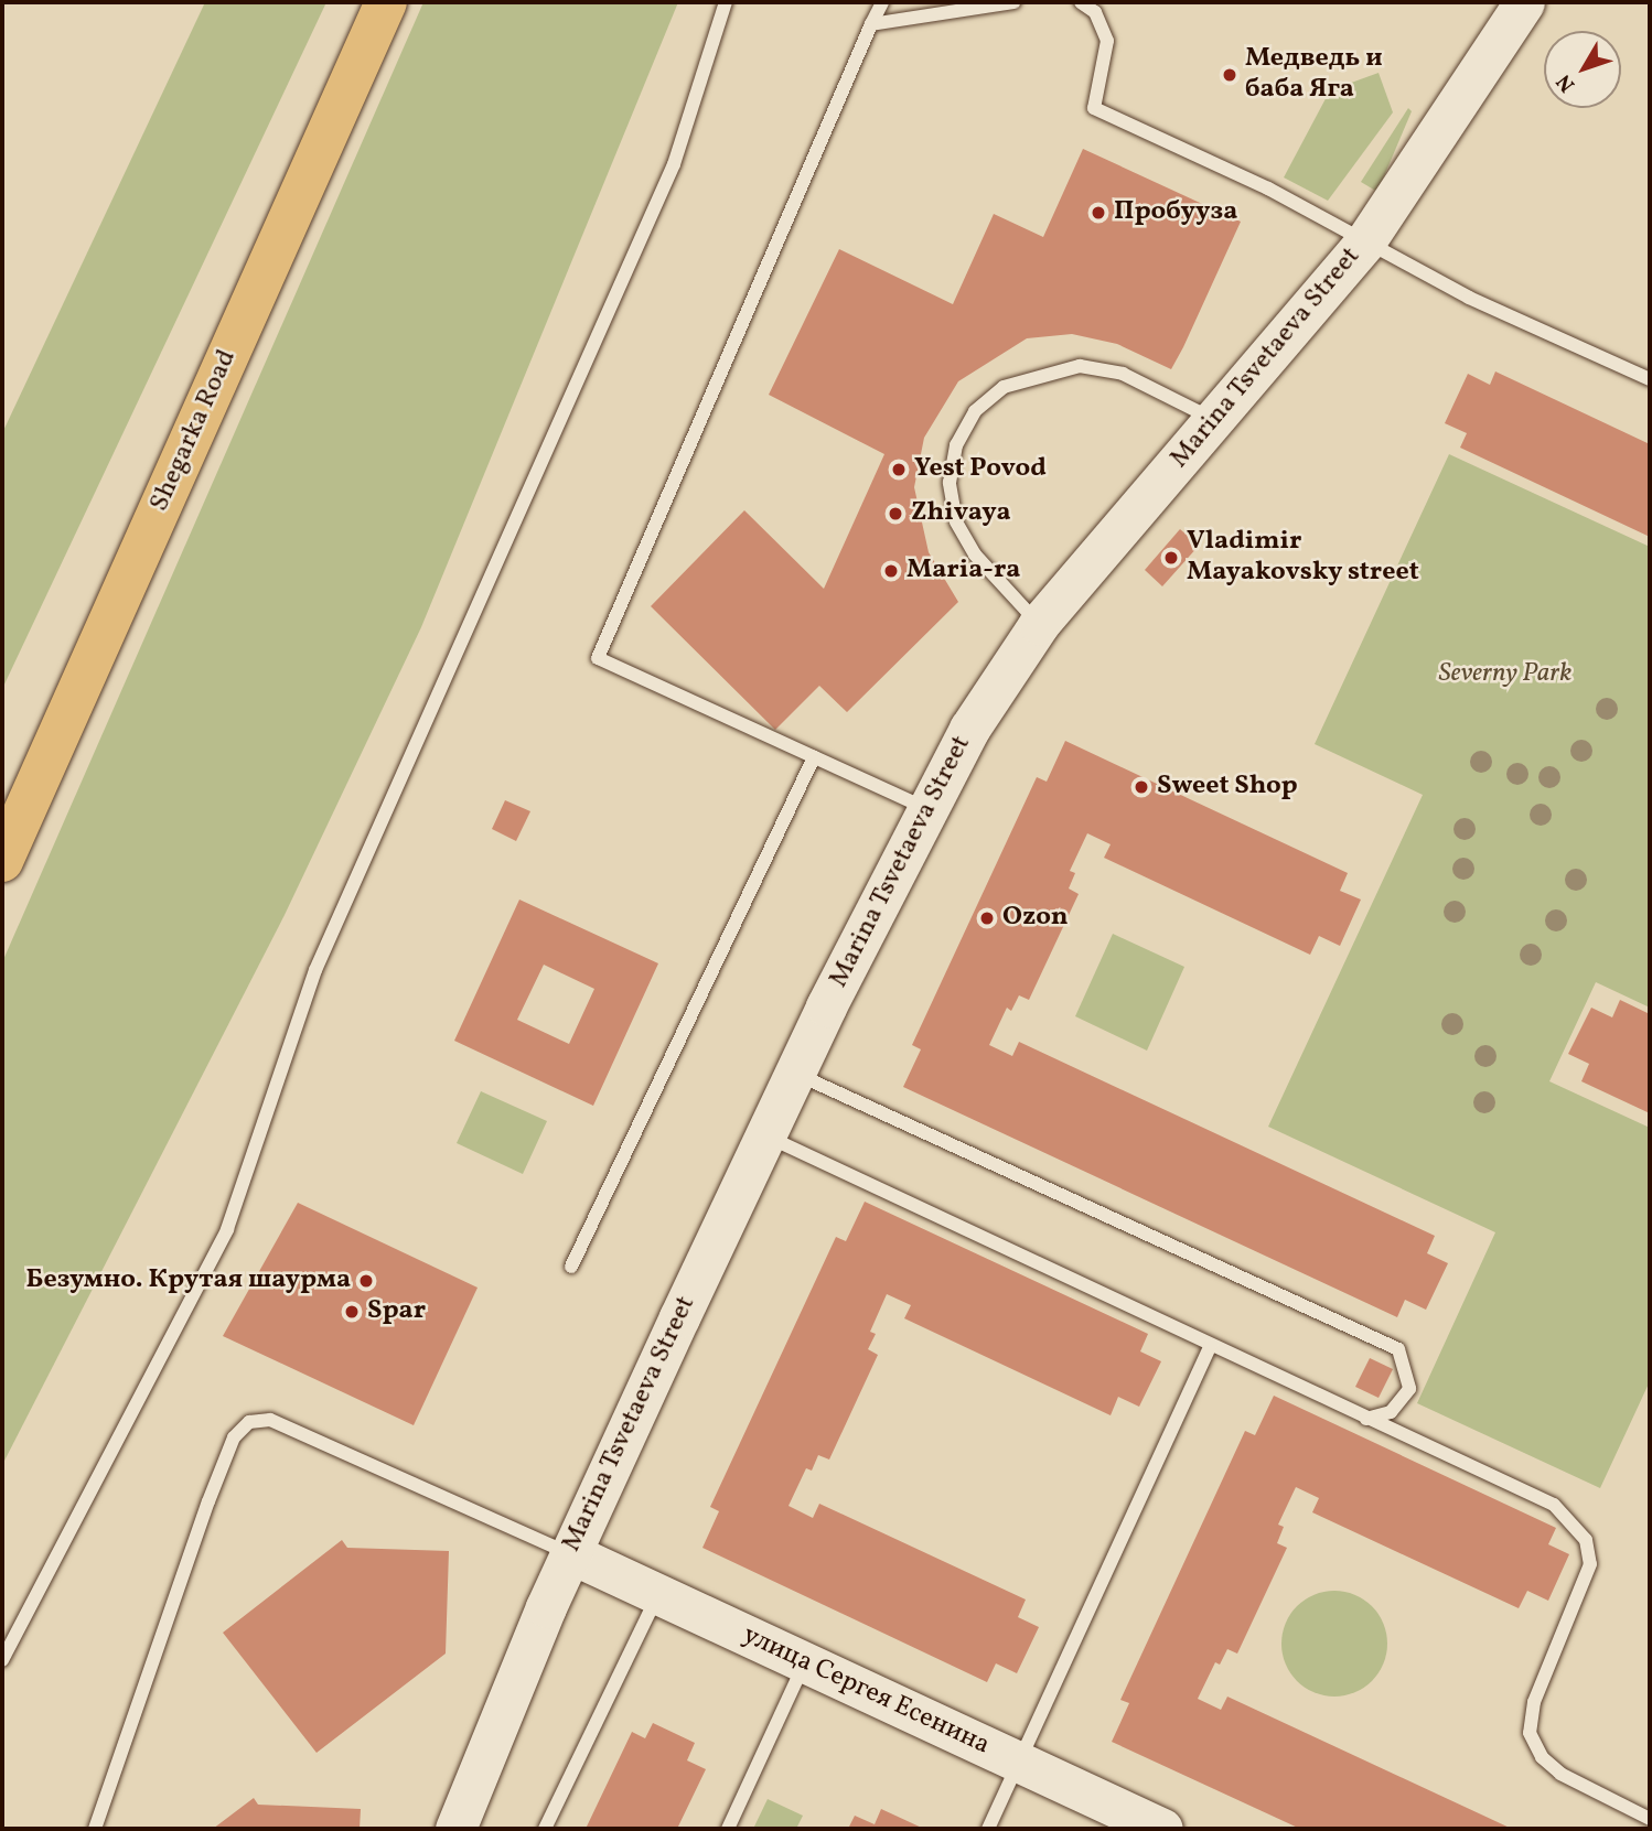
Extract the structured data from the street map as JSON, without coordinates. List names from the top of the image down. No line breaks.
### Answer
{"streets":{"main road":["Shegarka Road"],"street":["Marina Tsvetaeva Street","улица Сергея Есенина"]},"crossings":[["Marina Tsvetaeva Street","улица Сергея Есенина"]],"parks":["Severny Park"],"places":["Медведь и баба Яга","Пробууза","Yest Povod","Zhivaya","Vladimir Mayakovsky street","Maria-ra","Sweet Shop","Ozon","Безумно. Крутая шаурма","Spar"],"north":"bottom left"}
